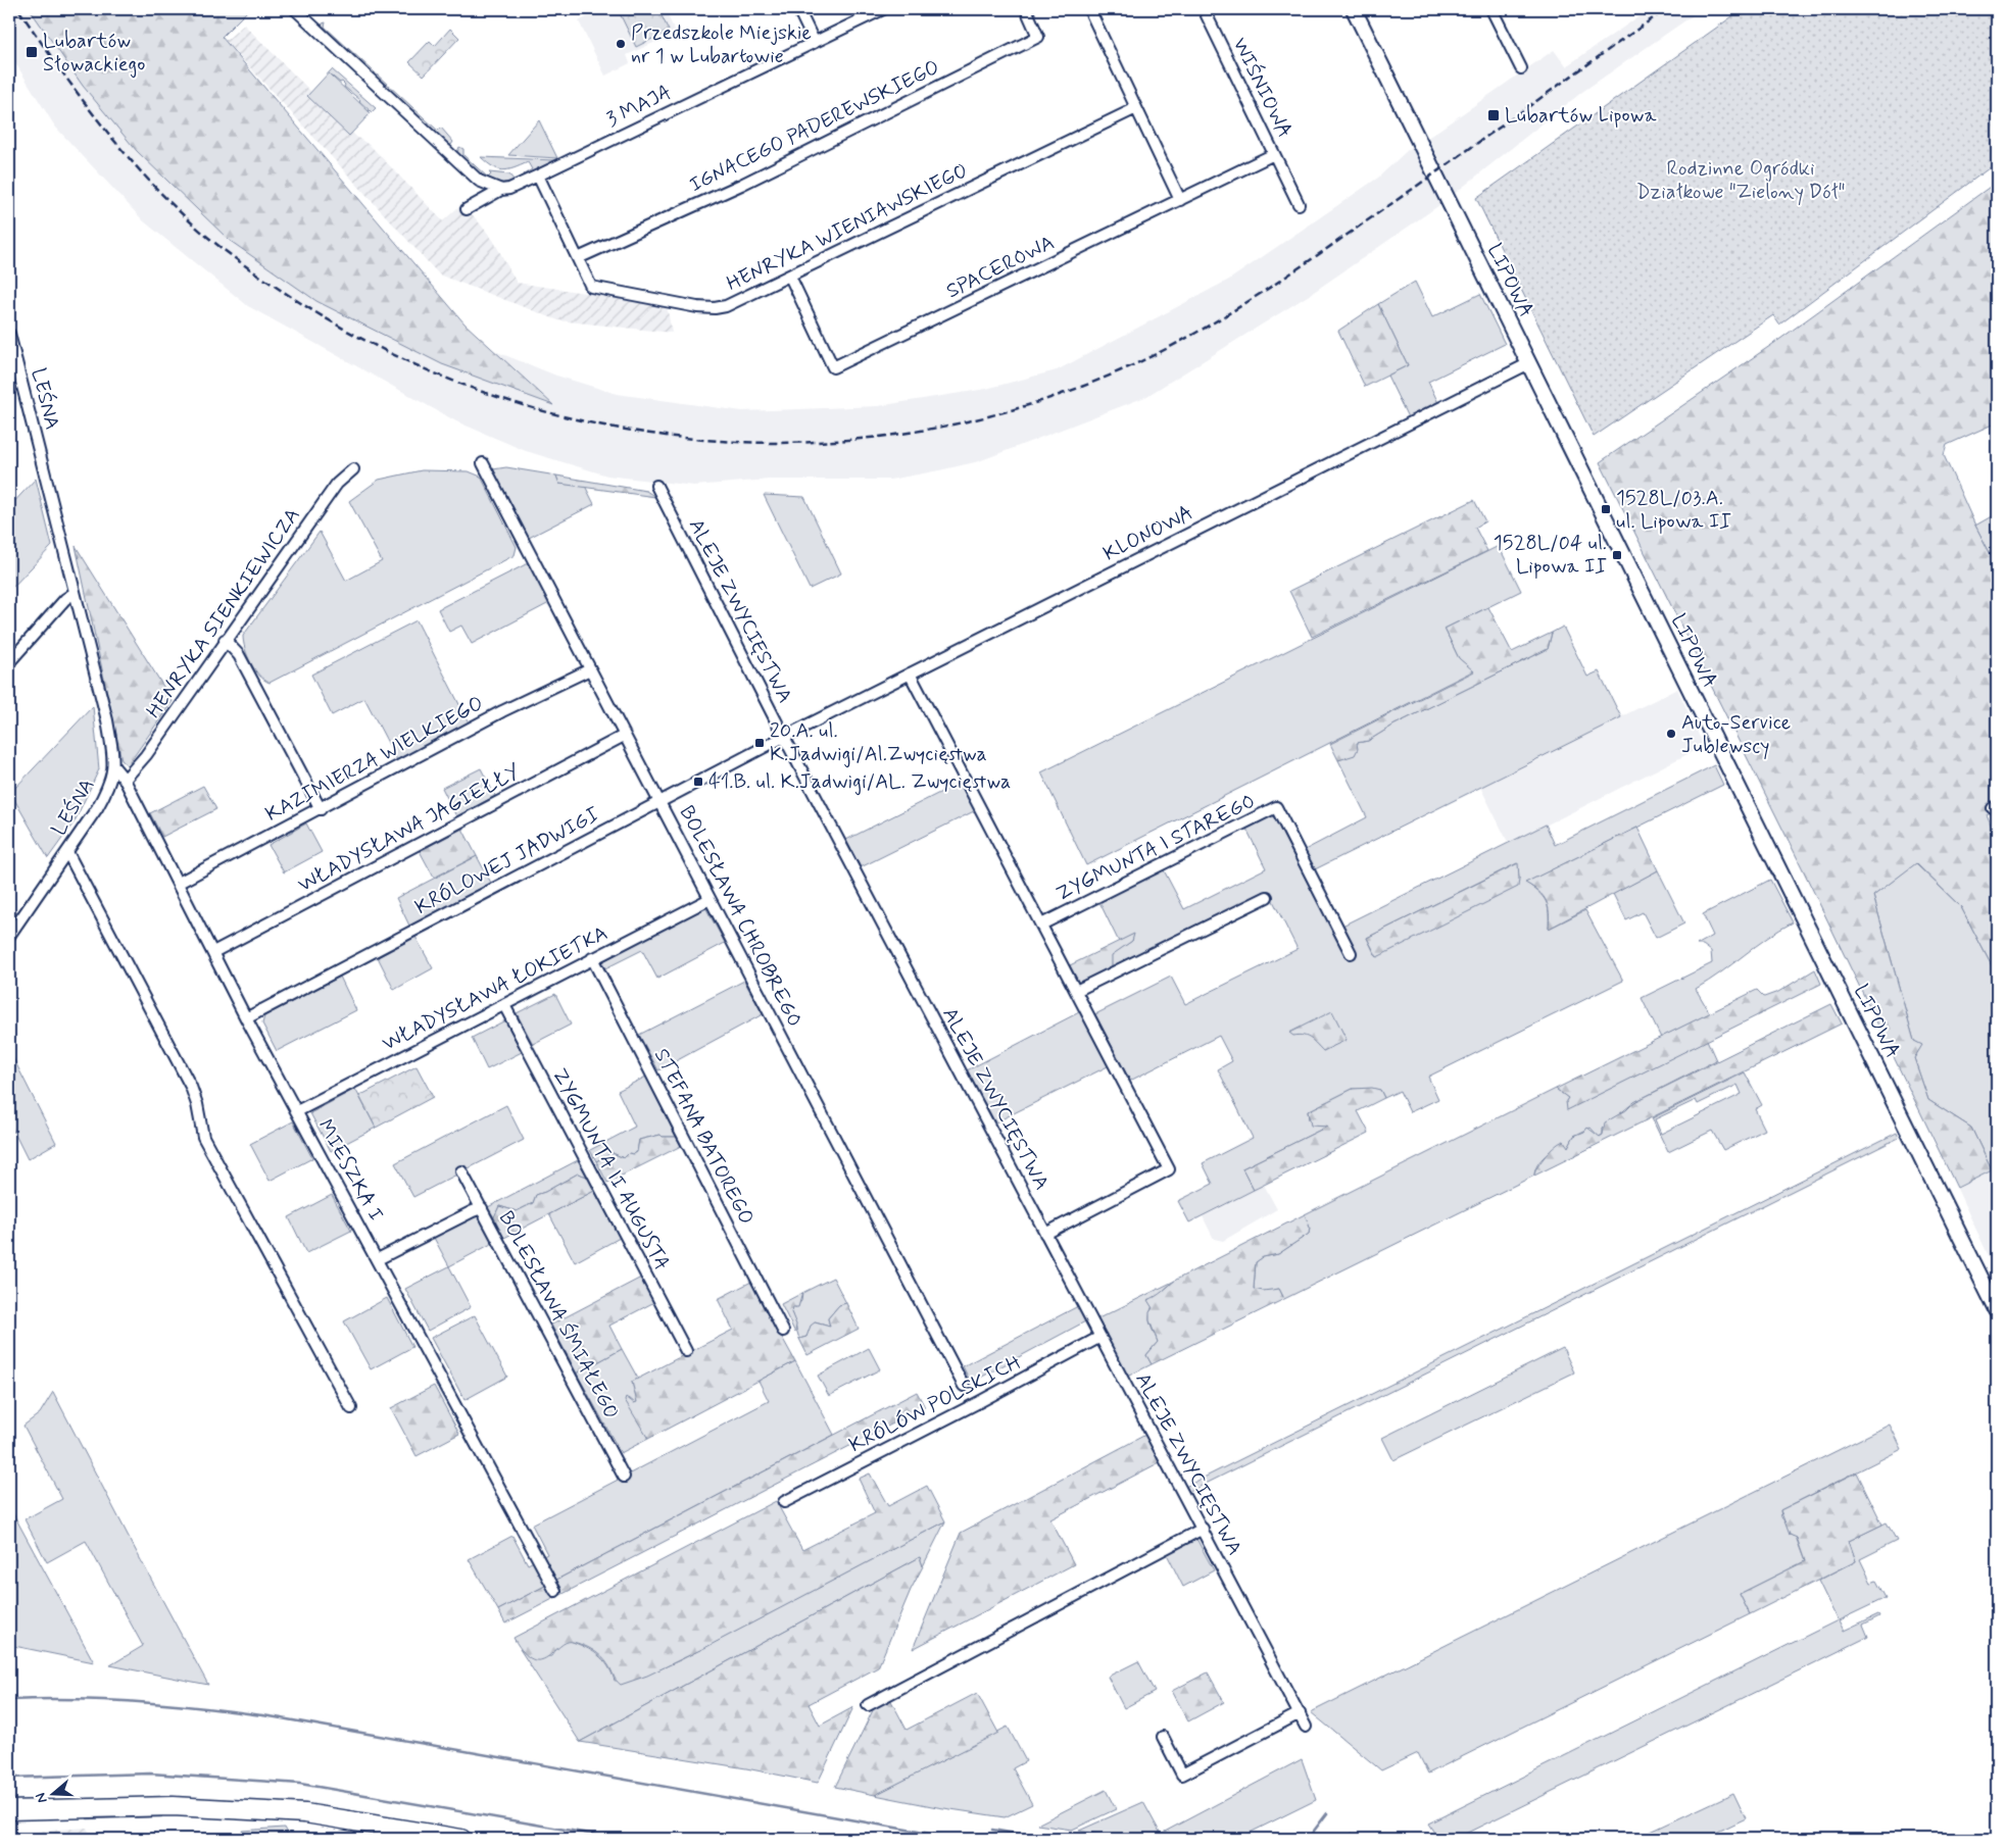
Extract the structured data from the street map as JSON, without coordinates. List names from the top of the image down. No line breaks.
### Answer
{"streets":{"street":["WIŚNIOWA","3 MAJA","IGNACEGO PADEREWSKIEGO","HENRYKA WIENIAWSKIEGO","SPACEROWA","LIPOWA","LEŚNA","KLONOWA","ALEJE ZWYCIĘSTWA","HENRYKA SIENKIEWICZA","KAZIMIERZA WIELKIEGO","WŁADYSŁAWA JAGIEŁŁY","ZYGMUNTA I STAREGO","KRÓLOWEJ JADWIGI","BOLESŁAWA CHROBREGO","WŁADYSŁAWA ŁOKIETKA","STEFANA BATOREGO","ZYGMUNTA II AUGUSTA","MIESZKA I","BOLESŁAWA ŚMIAŁEGO","KRÓLÓW POLSKICH"]},"crossings":[["WIŚNIOWA","SPACEROWA"],["3 MAJA","HENRYKA WIENIAWSKIEGO"],["IGNACEGO PADEREWSKIEGO","HENRYKA WIENIAWSKIEGO"],["HENRYKA WIENIAWSKIEGO","SPACEROWA"],["LIPOWA","KLONOWA"],["LEŚNA","MIESZKA I"],["KLONOWA","ALEJE ZWYCIĘSTWA"],["KLONOWA","ZYGMUNTA I STAREGO"],["KLONOWA","KRÓLOWEJ JADWIGI"],["ALEJE ZWYCIĘSTWA","ZYGMUNTA I STAREGO"],["ALEJE ZWYCIĘSTWA","KRÓLOWEJ JADWIGI"],["ALEJE ZWYCIĘSTWA","KRÓLÓW POLSKICH"],["HENRYKA SIENKIEWICZA","MIESZKA I"],["KAZIMIERZA WIELKIEGO","BOLESŁAWA CHROBREGO"],["KAZIMIERZA WIELKIEGO","MIESZKA I"],["WŁADYSŁAWA JAGIEŁŁY","BOLESŁAWA CHROBREGO"],["WŁADYSŁAWA JAGIEŁŁY","MIESZKA I"],["KRÓLOWEJ JADWIGI","BOLESŁAWA CHROBREGO"],["KRÓLOWEJ JADWIGI","MIESZKA I"],["BOLESŁAWA CHROBREGO","WŁADYSŁAWA ŁOKIETKA"],["WŁADYSŁAWA ŁOKIETKA","STEFANA BATOREGO"],["WŁADYSŁAWA ŁOKIETKA","ZYGMUNTA II AUGUSTA"],["WŁADYSŁAWA ŁOKIETKA","MIESZKA I"]],"parks":["Rodzinne Ogródki Działkowe \"Zielony Dół\""],"places":{"other":["Przedszkole Miejskie nr 1 w Lubartowie","Auto-Service Jublewscy"],"transit":["Lubartów Słowackiego","Lubartów Lipowa","1528L/03.A. ul. Lipowa II","1528L/04 ul. Lipowa II","20.A. ul. K.Jadwigi/Al.Zwycięstwa","41.B. ul. K.Jadwigi/AL. Zwycięstwa"]},"north":"left"}
